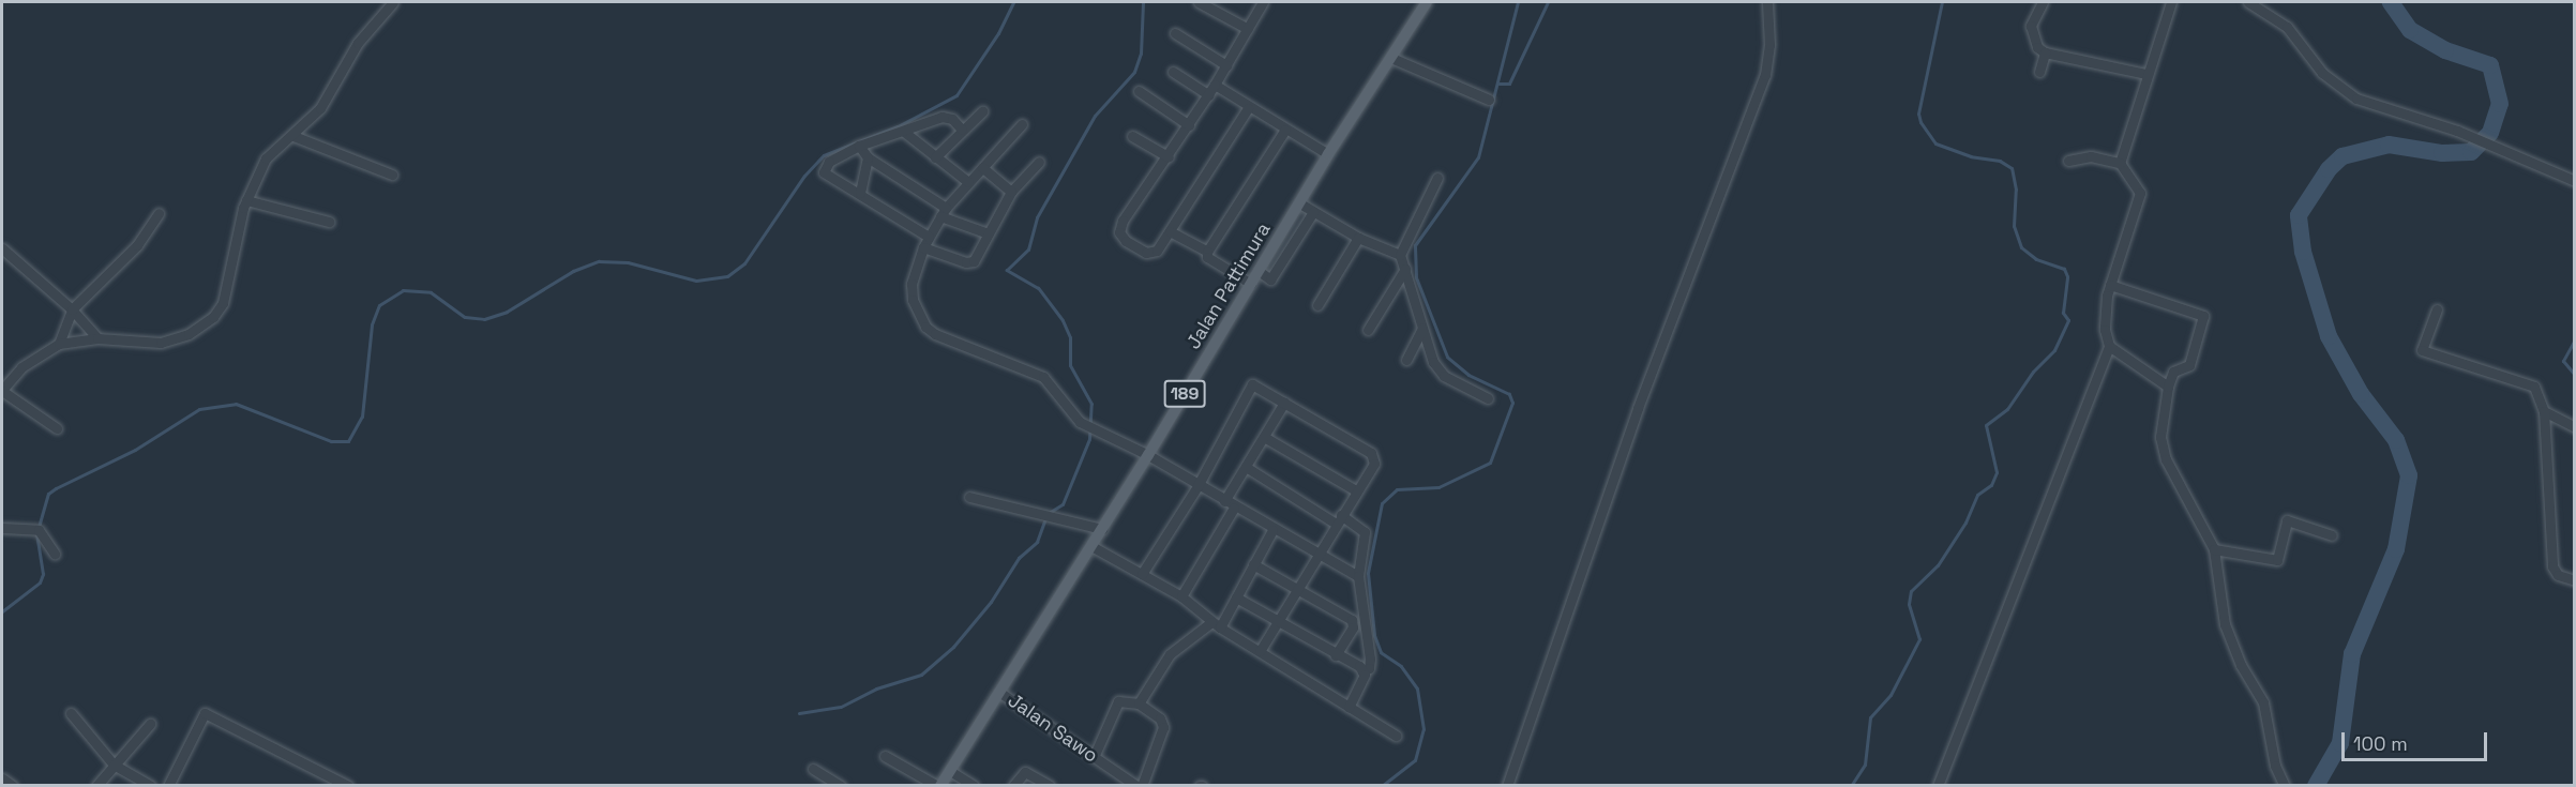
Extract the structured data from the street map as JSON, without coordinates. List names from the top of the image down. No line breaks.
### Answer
{"streets":{"main road":["Jalan Pattimura","189"],"street":["Jalan Sawo"]},"crossings":[["Jalan Pattimura","Jalan Sawo"]],"scale_bar":"100 m"}
